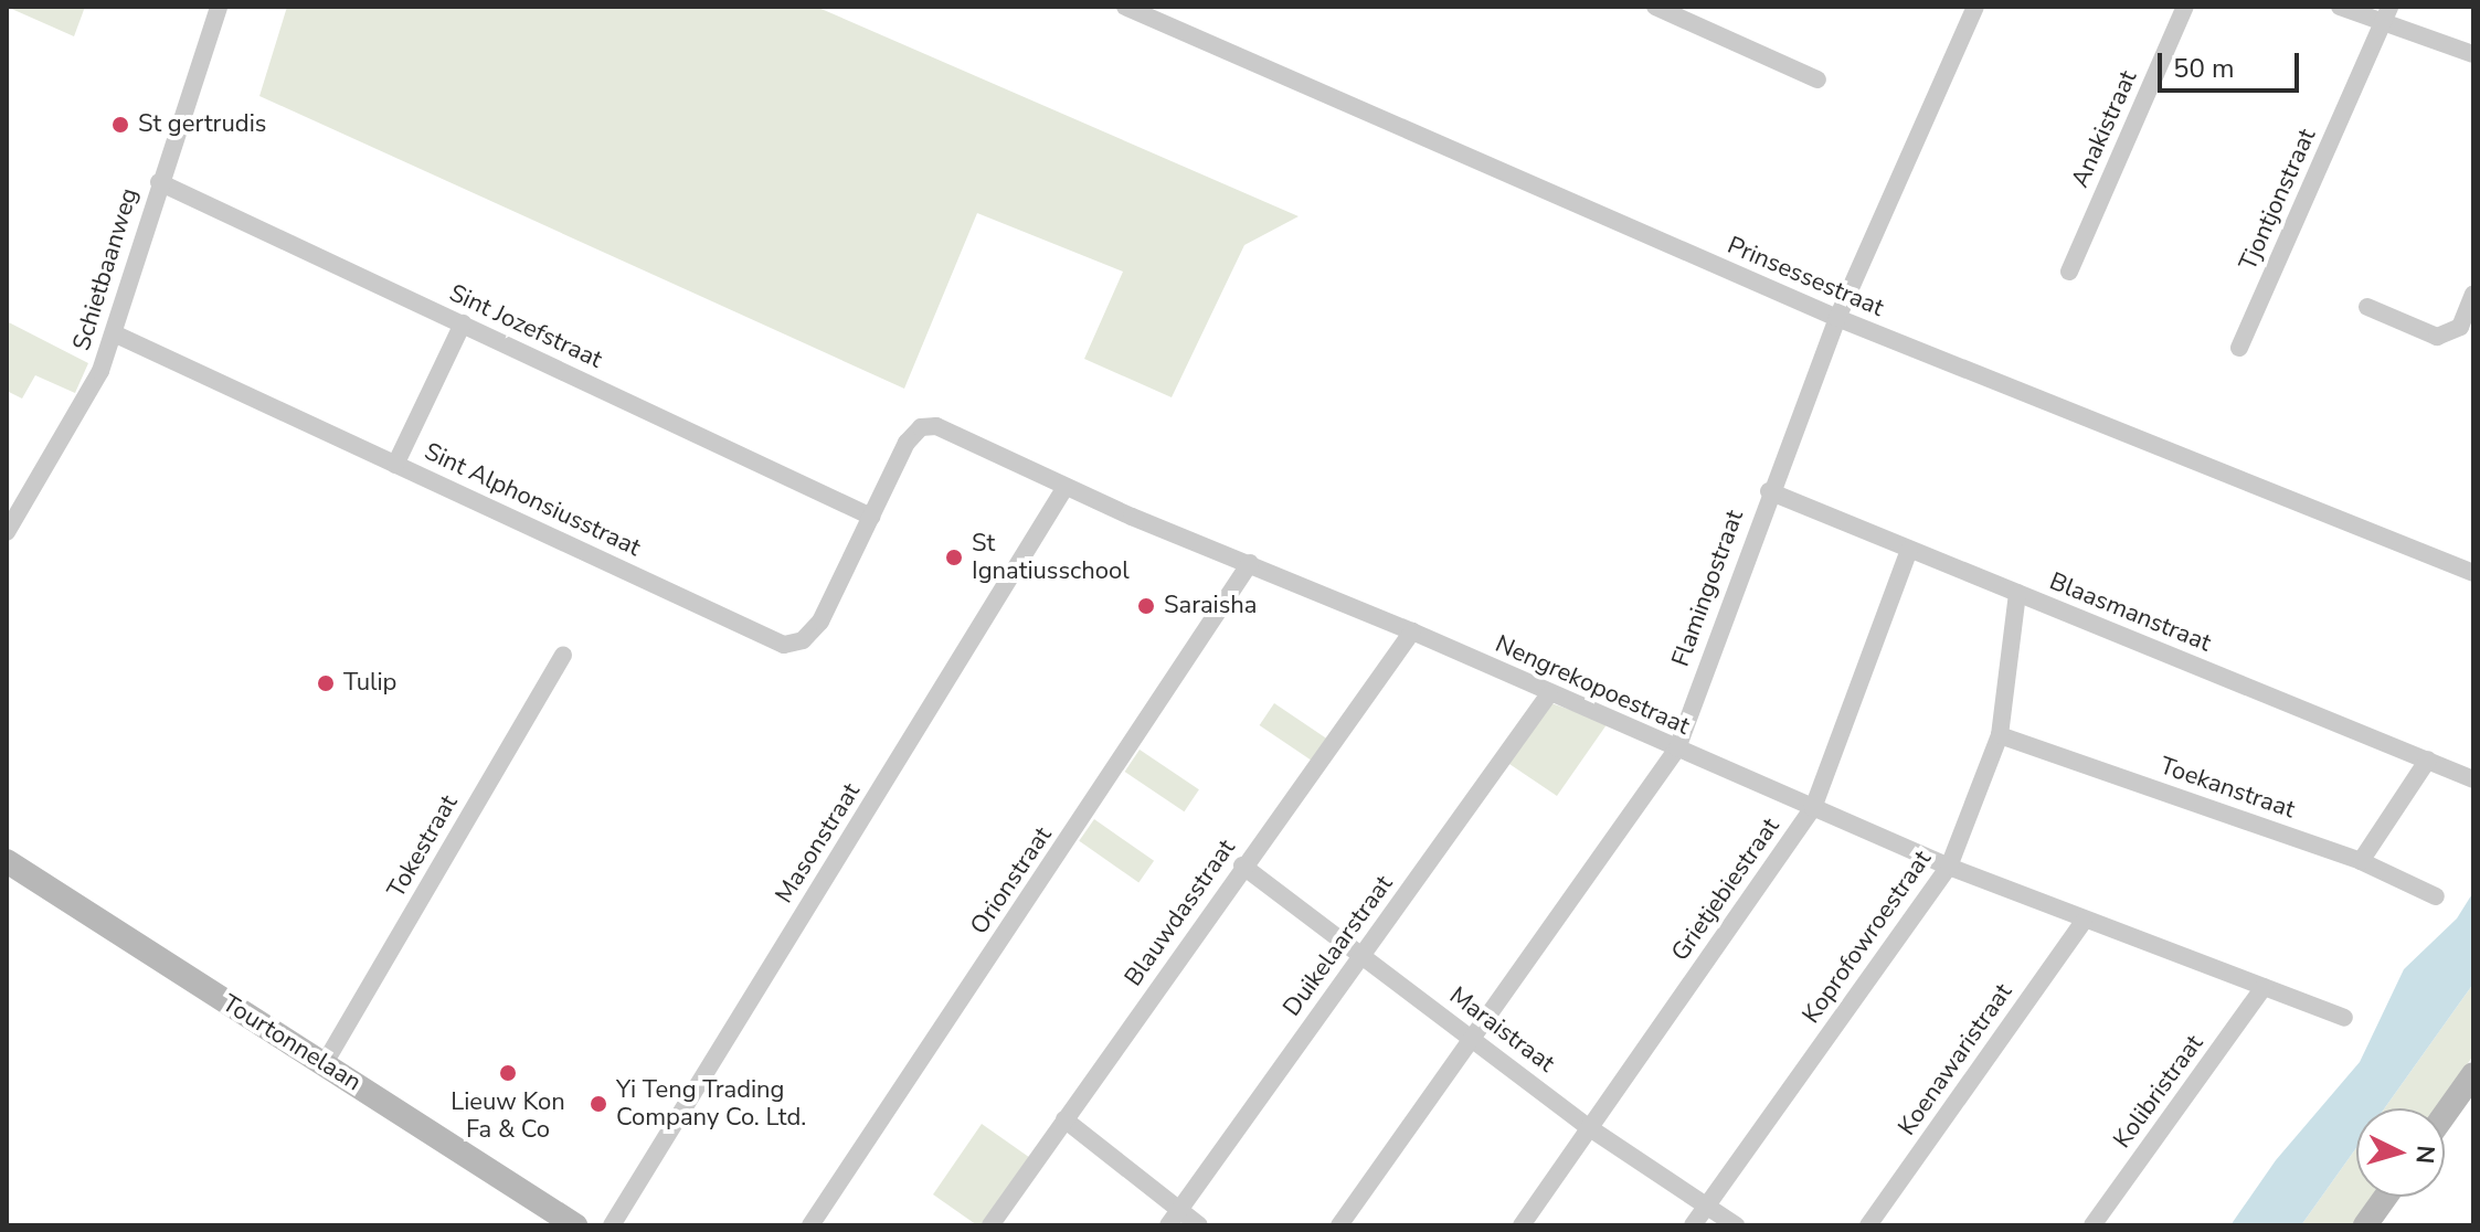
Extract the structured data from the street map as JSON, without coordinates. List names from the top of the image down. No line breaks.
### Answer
{"streets":{"street":["Anakistraat","Tjontjonstraat","Schietbaanweg","Prinsessestraat","Sint Jozefstraat","Sint Alphonsiusstraat","Flamingostraat","Blaasmanstraat","Nengrekopoestraat","Toekanstraat","Masonstraat","Tokestraat","Orionstraat","Grietjebiestraat","Blauwdasstraat","Koprofowroestraat","Duikelaarstraat","Maraistraat","Tourtonnelaan","Koenawaristraat","Kolibristraat"]},"crossings":[["Schietbaanweg","Sint Jozefstraat"],["Schietbaanweg","Sint Alphonsiusstraat"],["Prinsessestraat","Flamingostraat"],["Sint Jozefstraat","Sint Alphonsiusstraat"],["Sint Jozefstraat","Nengrekopoestraat"],["Sint Alphonsiusstraat","Nengrekopoestraat"],["Flamingostraat","Blaasmanstraat"],["Flamingostraat","Nengrekopoestraat"],["Flamingostraat","Maraistraat"],["Blaasmanstraat","Grietjebiestraat"],["Blaasmanstraat","Koprofowroestraat"],["Nengrekopoestraat","Masonstraat"],["Nengrekopoestraat","Orionstraat"],["Nengrekopoestraat","Grietjebiestraat"],["Nengrekopoestraat","Blauwdasstraat"],["Nengrekopoestraat","Koprofowroestraat"],["Nengrekopoestraat","Duikelaarstraat"],["Nengrekopoestraat","Koenawaristraat"],["Nengrekopoestraat","Kolibristraat"],["Toekanstraat","Koprofowroestraat"],["Tokestraat","Tourtonnelaan"],["Grietjebiestraat","Maraistraat"],["Blauwdasstraat","Maraistraat"],["Koprofowroestraat","Maraistraat"],["Duikelaarstraat","Maraistraat"]],"places":["St gertrudis","St Ignatiusschool","Saraisha","Tulip","Lieuw Kon Fa & Co","Yi Teng Trading Company Co. Ltd."],"scale_bar":"50 m","north":"right"}
